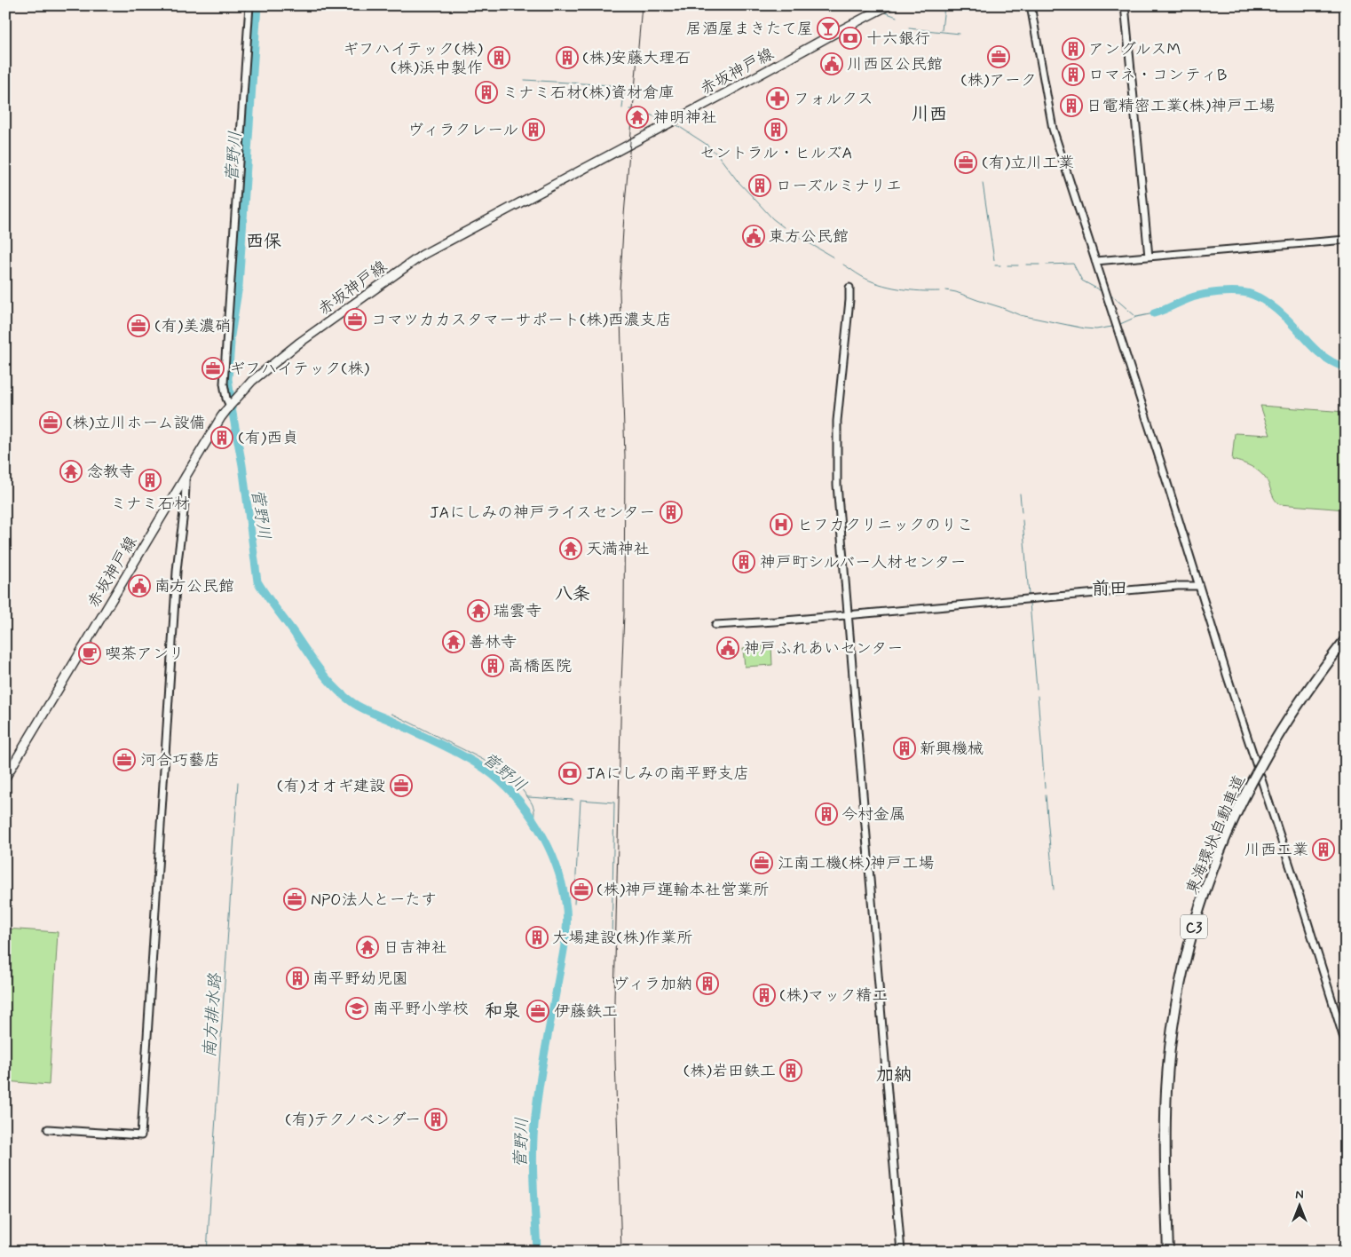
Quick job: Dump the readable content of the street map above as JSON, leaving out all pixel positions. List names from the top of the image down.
{
  "streets": {
    "highway": ["東海環状自動車道", "C3"],
    "main road": ["赤坂神戸線"]
  },
  "districts": [
    "川西",
    "西保",
    "前田",
    "八条",
    "和泉",
    "加納"
  ],
  "water": ["菅野川", "南方排水路"],
  "places": {
    "bar": ["居酒屋まきたて屋"],
    "bank": ["十六銀行", "JAにしみの南平野支店"],
    "building": [
      "アングルスM",
      "ギフハイテック(株) (株)浜中製作",
      "(株)安藤大理石",
      "ロマネ・コンティB",
      "ミナミ石材(株)資材倉庫",
      "日電精密工業(株)神戸工場",
      "ヴィラクレール",
      "セントラル・ヒルズA",
      "ローズルミナリエ",
      "(有)西貞",
      "ミナミ石材",
      "JAにしみの神戸ライスセンター",
      "神戸町シルバー人材センター",
      "高橋医院",
      "新興機械",
      "今村金属",
      "川西工業",
      "大場建設(株)作業所",
      "南平野幼児園",
      "ヴィラ加納",
      "(株)マック精工",
      "(株)岩田鉄工",
      "(有)テクノベンダー"
    ],
    "office": [
      "(株)アーク",
      "(有)立川工業",
      "コマツカカスタマーサポート(株)西濃支店",
      "(有)美濃硝",
      "ギフハイテック(株)",
      "(株)立川ホーム設備",
      "河合巧藝店",
      "(有)オオギ建設",
      "江南工機(株)神戸工場",
      "(株)神戸運輸本社営業所",
      "NPO法人とーたす",
      "伊藤鉄工"
    ],
    "public building": [
      "川西区公民館",
      "東方公民館",
      "南方公民館",
      "神戸ふれあいセンター"
    ],
    "pharmacy": ["フォルクス"],
    "temple": [
      "神明神社",
      "念教寺",
      "天満神社",
      "瑞雲寺",
      "善林寺",
      "日吉神社"
    ],
    "hospital": ["ヒフカクリニックのりこ"],
    "cafe": ["喫茶アンリ"],
    "school or university": ["南平野小学校"]
  },
  "north": "top"
}
